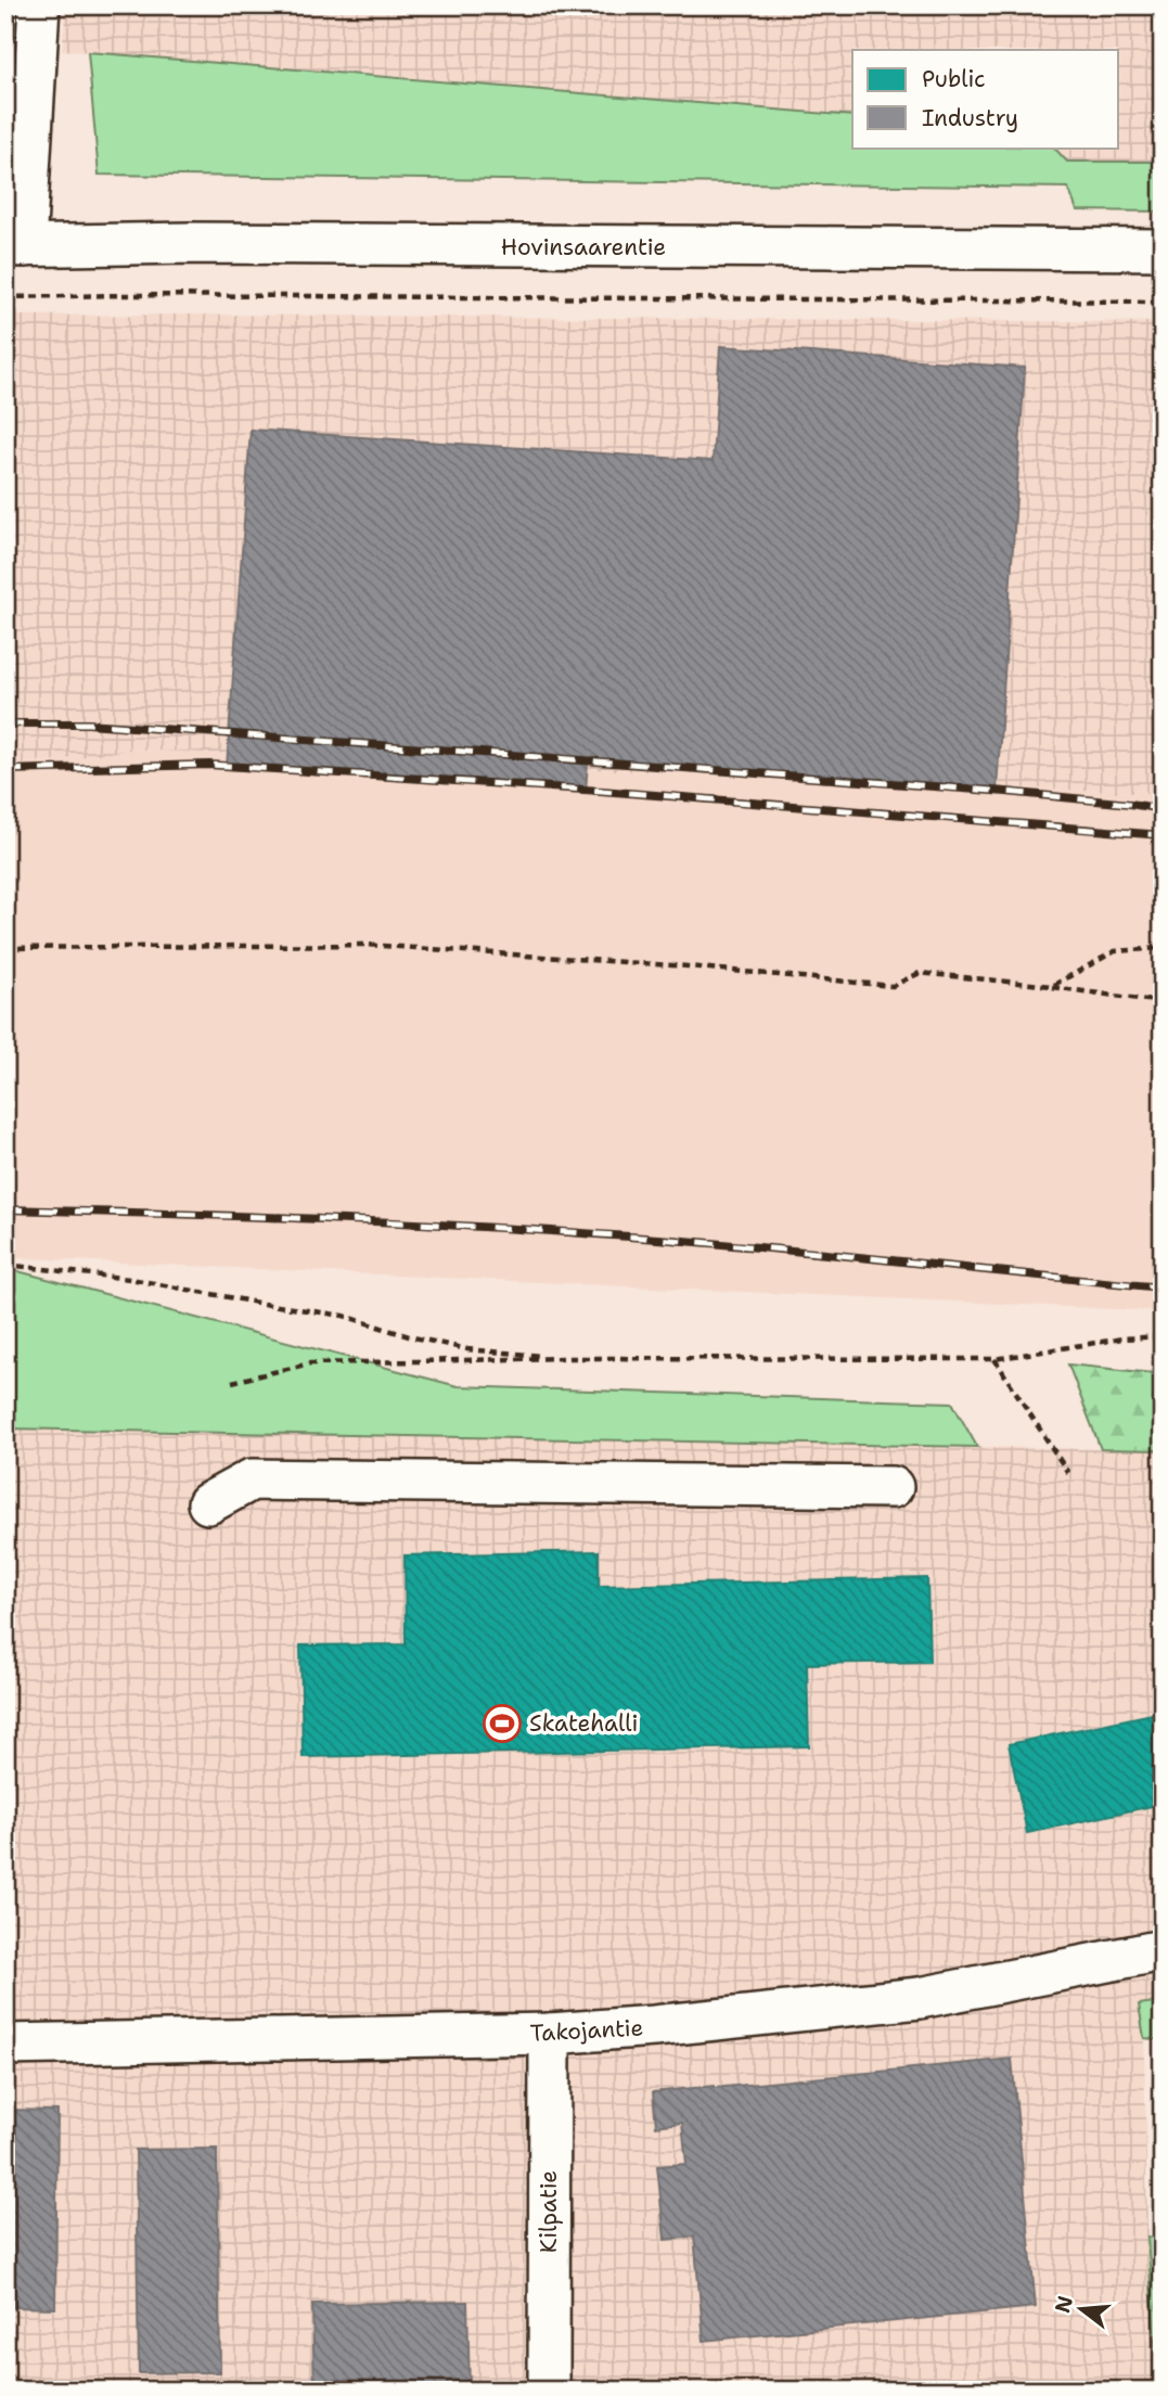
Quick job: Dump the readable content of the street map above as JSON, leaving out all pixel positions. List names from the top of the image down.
{
  "streets": {
    "street": ["Hovinsaarentie", "Takojantie", "Kilpatie"]
  },
  "crossings": [
    ["Takojantie", "Kilpatie"]
  ],
  "places": {
    "sports": ["Skatehalli"]
  },
  "legend": ["Public", "Industry"],
  "north": "left"
}
